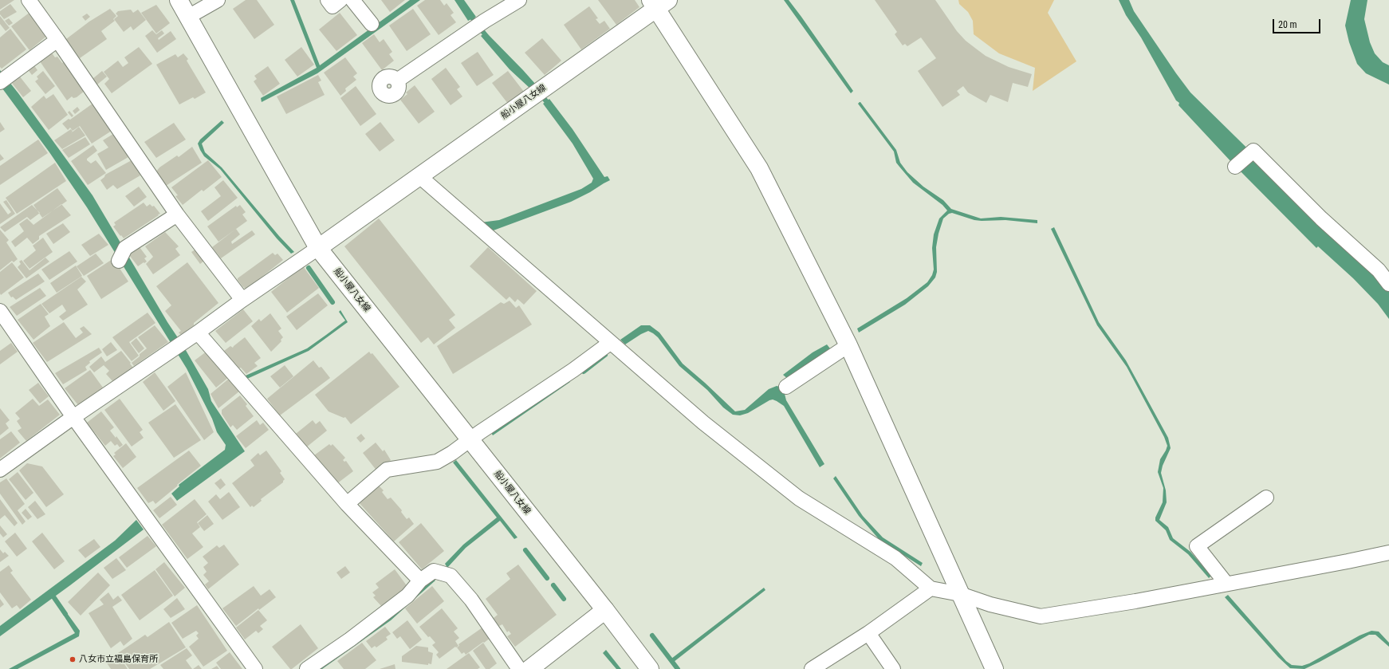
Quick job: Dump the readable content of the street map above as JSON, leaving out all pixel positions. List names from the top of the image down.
{
  "streets": {
    "street": ["船小屋八女線"]
  },
  "places": ["八女市立福島保育所"],
  "scale_bar": "20 m"
}
